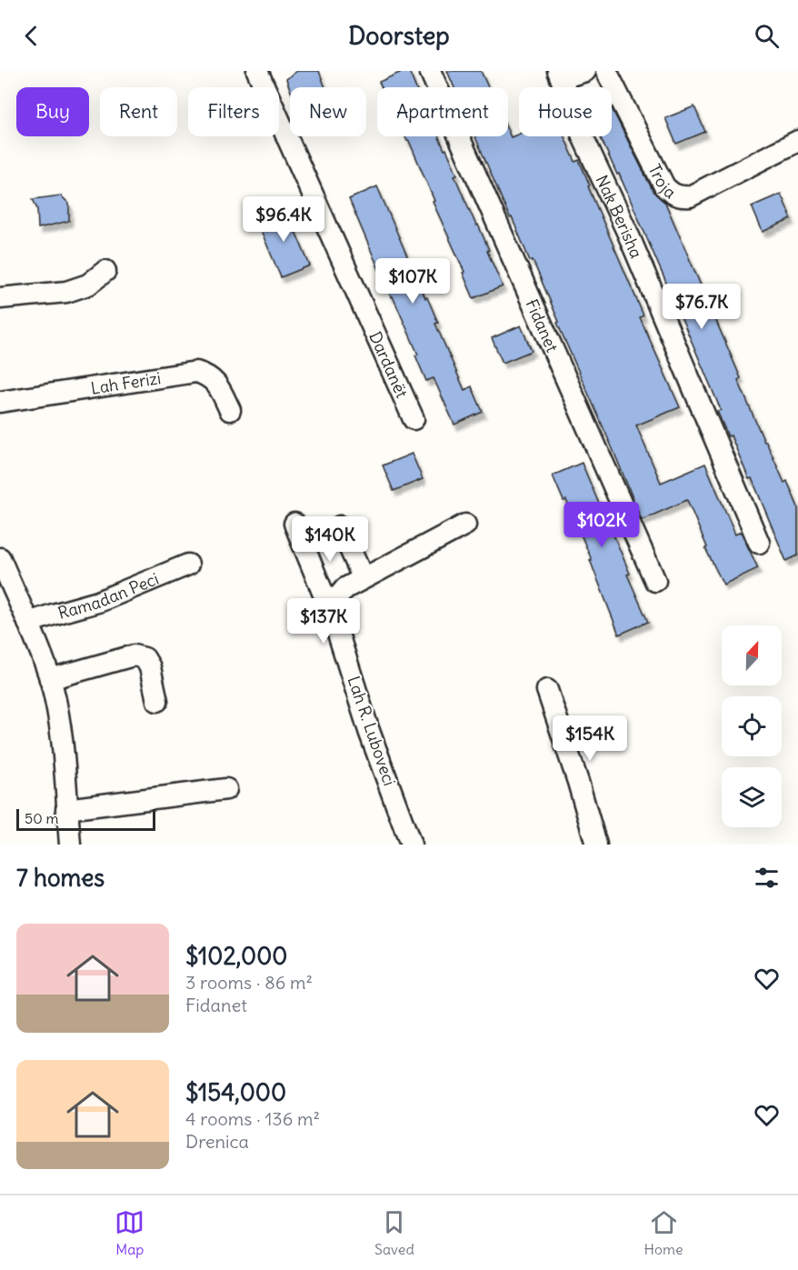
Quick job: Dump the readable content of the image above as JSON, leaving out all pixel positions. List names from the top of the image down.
{
  "streets": {
    "street": [
      "Troja",
      "Nak Berisha",
      "Fidanet",
      "Dardanët",
      "Lah Ferizi",
      "Ramadan Peci",
      "Lah R. Luboveci"
    ]
  },
  "scale_bar": "50 m",
  "north": "top",
  "page": {
    "header": "Doorstep",
    "chip": [
      "Buy",
      "Rent",
      "Filters",
      "New",
      "Apartment",
      "House"
    ],
    "price": [
      "$96.4K",
      "$107K",
      "$76.7K",
      "$102K",
      "$140K",
      "$137K",
      "$154K"
    ],
    "scale": "50 m",
    "heading": "7 homes",
    "list": [
      {
        "name": "$102,000",
        "note": "3 rooms · 86 m² · Fidanet"
      },
      {
        "name": "$154,000",
        "note": "4 rooms · 136 m² · Drenica"
      }
    ],
    "tabs": ["Map", "Saved", "Home"]
  }
}
